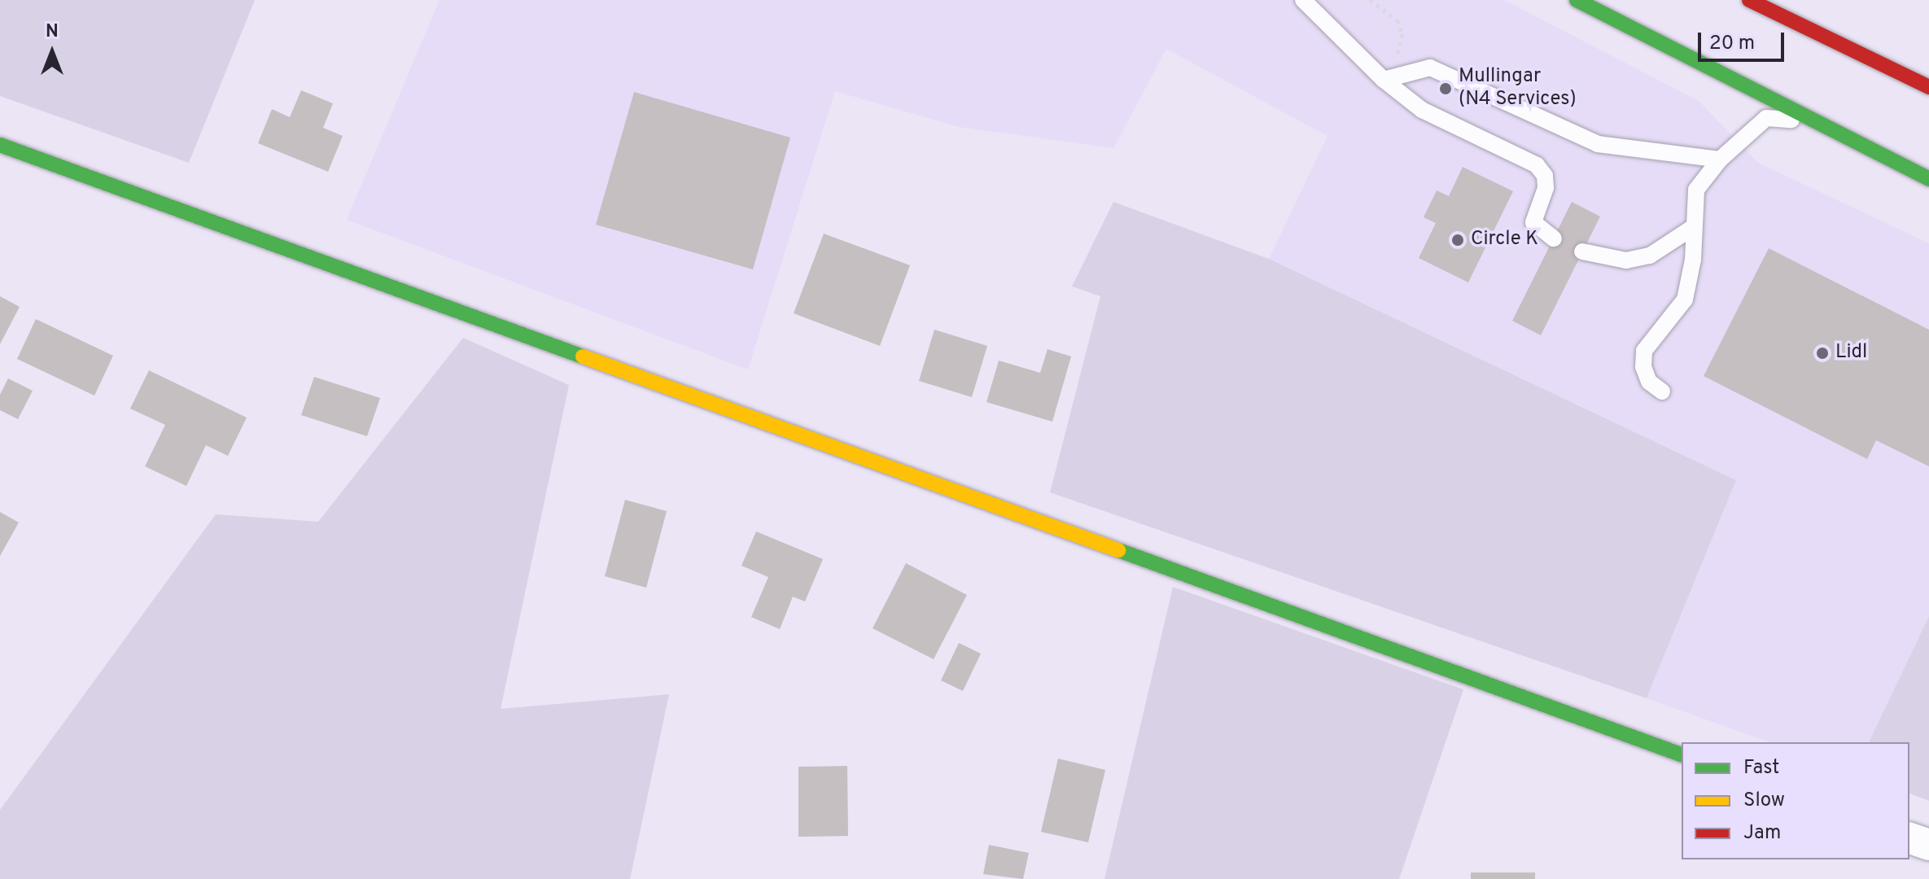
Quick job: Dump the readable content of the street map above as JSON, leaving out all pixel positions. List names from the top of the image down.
{
  "places": ["Mullingar (N4 Services)", "Circle K", "Lidl"],
  "legend": ["Fast", "Slow", "Jam"],
  "scale_bar": "20 m",
  "north": "top"
}
